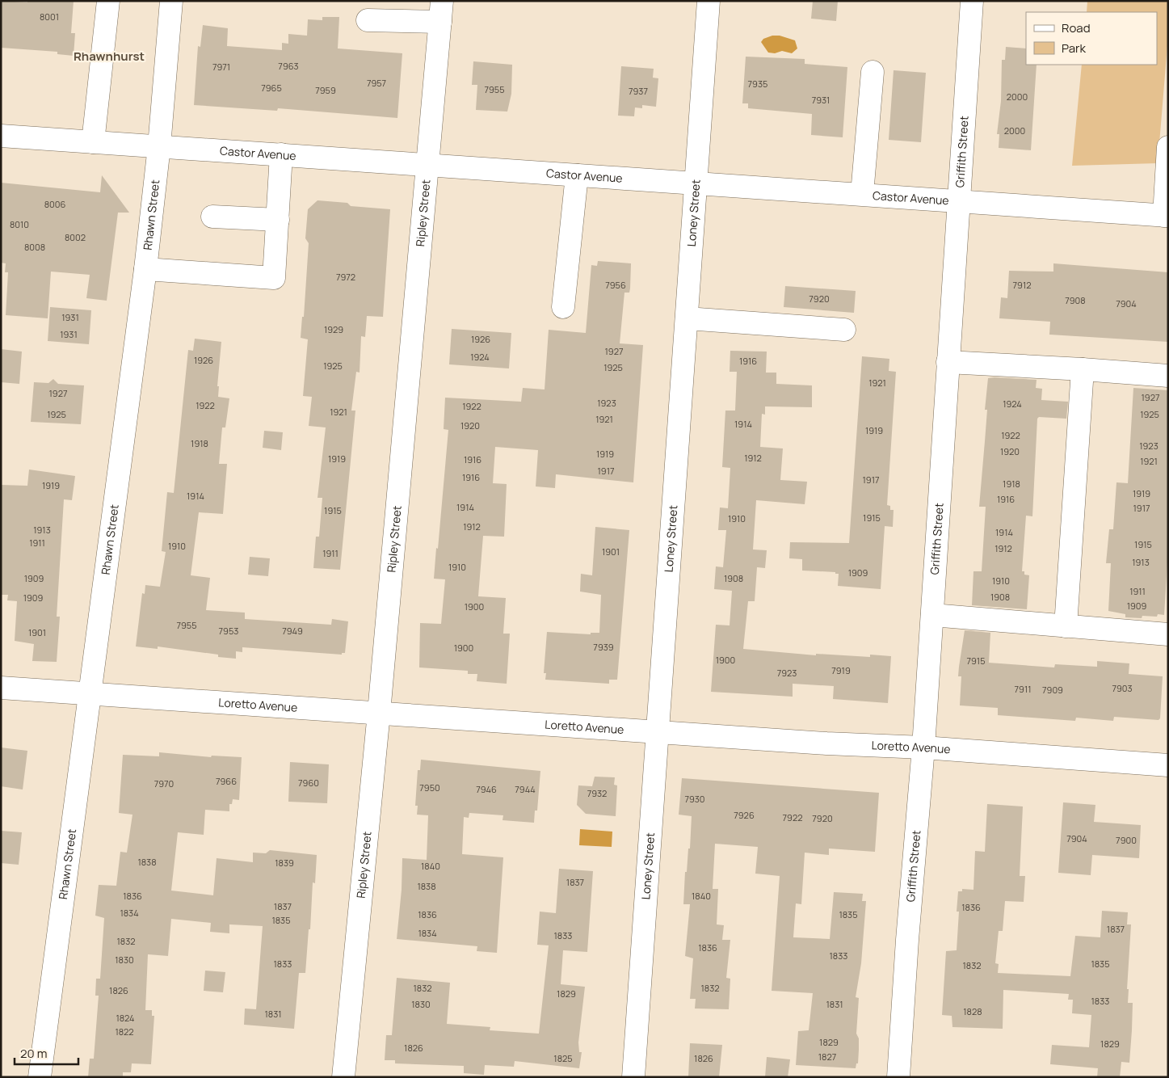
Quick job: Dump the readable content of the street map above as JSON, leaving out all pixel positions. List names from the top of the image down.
{
  "streets": {
    "street": [
      "Griffith Street",
      "Castor Avenue",
      "Loney Street",
      "Ripley Street",
      "Rhawn Street",
      "Loretto Avenue"
    ]
  },
  "crossings": [
    ["Griffith Street", "Castor Avenue"],
    ["Griffith Street", "Loretto Avenue"],
    ["Castor Avenue", "Loney Street"],
    ["Castor Avenue", "Ripley Street"],
    ["Castor Avenue", "Rhawn Street"],
    ["Loney Street", "Loretto Avenue"],
    ["Ripley Street", "Loretto Avenue"],
    ["Rhawn Street", "Loretto Avenue"]
  ],
  "districts": ["Rhawnhurst"],
  "house_numbers": [
    "8001",
    "7963",
    "7971",
    "7957",
    "7935",
    "7965",
    "7955",
    "7959",
    "7937",
    "2000",
    "7931",
    "2000",
    "8006",
    "8010",
    "8002",
    "8008",
    "7972",
    "7956",
    "7912",
    "7920",
    "7908",
    "7904",
    "1931",
    "1929",
    "1931",
    "1926",
    "1927",
    "1924",
    "1926",
    "1916",
    "1925",
    "1925",
    "1921",
    "1927",
    "1927",
    "1923",
    "1924",
    "1922",
    "1922",
    "1921",
    "1925",
    "1925",
    "1921",
    "1914",
    "1920",
    "1919",
    "1922",
    "1918",
    "1923",
    "1920",
    "1919",
    "1912",
    "1919",
    "1916",
    "1921",
    "1917",
    "1916",
    "1917",
    "1918",
    "1919",
    "1919",
    "1914",
    "1916",
    "1914",
    "1917",
    "1915",
    "1915",
    "1910",
    "1912",
    "1913",
    "1914",
    "1911",
    "1915",
    "1910",
    "1912",
    "1901",
    "1911",
    "1913",
    "1910",
    "1909",
    "1909",
    "1908",
    "1910",
    "1911",
    "1908",
    "1909",
    "1909",
    "1900",
    "7955",
    "7953",
    "7949",
    "1901",
    "7939",
    "1900",
    "1900",
    "7915",
    "7919",
    "7923",
    "7903",
    "7911",
    "7909",
    "7966",
    "7960",
    "7970",
    "7950",
    "7946",
    "7944",
    "7932",
    "7930",
    "7926",
    "7922",
    "7920",
    "7904",
    "7900",
    "1838",
    "1839",
    "1840",
    "1837",
    "1838",
    "1836",
    "1840",
    "1837",
    "1836",
    "1834",
    "1836",
    "1835",
    "1835",
    "1837",
    "1834",
    "1833",
    "1832",
    "1836",
    "1833",
    "1830",
    "1833",
    "1835",
    "1832",
    "1832",
    "1832",
    "1826",
    "1829",
    "1833",
    "1830",
    "1831",
    "1828",
    "1831",
    "1824",
    "1822",
    "1829",
    "1829",
    "1826",
    "1827",
    "1825",
    "1826"
  ],
  "legend": ["Road", "Park"],
  "scale_bar": "20 m"
}
